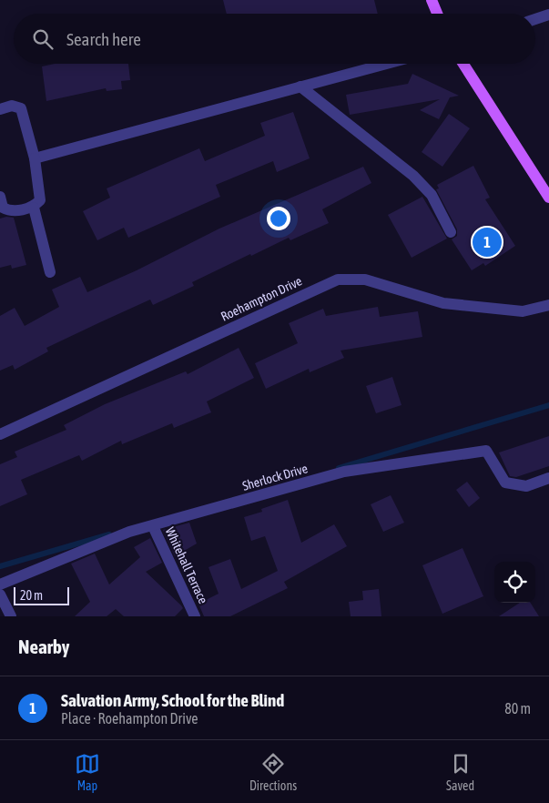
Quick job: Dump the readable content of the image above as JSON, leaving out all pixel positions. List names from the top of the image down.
{
  "streets": {
    "street": ["Roehampton Drive", "Sherlock Drive", "Whitehall Terrace"]
  },
  "crossings": [
    ["Sherlock Drive", "Whitehall Terrace"]
  ],
  "scale_bar": "20 m",
  "page": {
    "search": "Search here",
    "pins": "1",
    "scale": "20 m",
    "heading": "Nearby",
    "list": [
      {
        "mark": "1",
        "name": "Salvation Army, School for the Blind",
        "note": "Place · Roehampton Drive",
        "value": "80 m"
      }
    ],
    "nav": ["Map", "Directions", "Saved"]
  }
}
